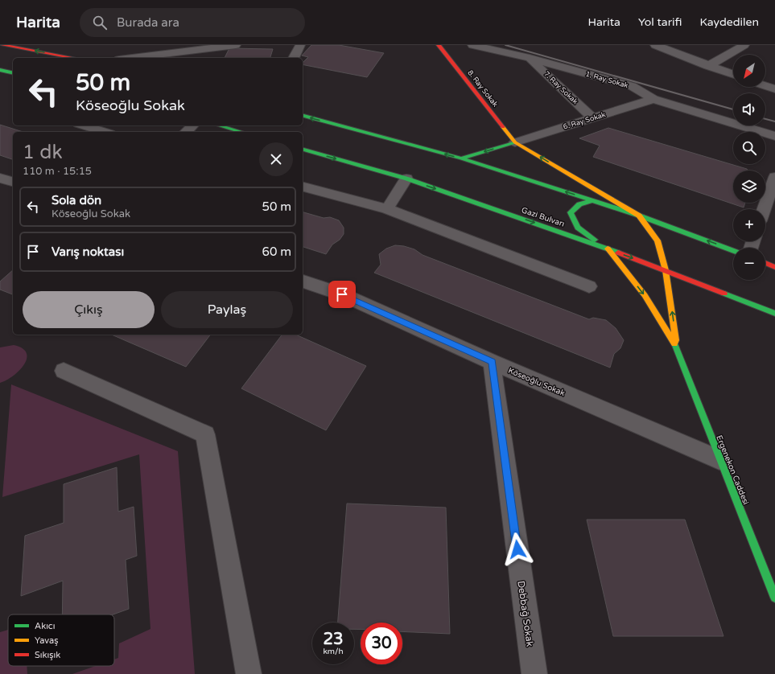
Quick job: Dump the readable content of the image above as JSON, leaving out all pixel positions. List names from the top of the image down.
{
  "streets": {
    "main road": ["8. Ray Sokak", "Gazi Bulvarı", "Ergenekon Caddesi"],
    "street": [
      "1. Ray Sokak",
      "7. Ray Sokak",
      "6. Ray Sokak",
      "Köseoğlu Sokak",
      "Debbağ Sokak"
    ]
  },
  "crossings": [
    ["1. Ray Sokak", "7. Ray Sokak"],
    ["1. Ray Sokak", "6. Ray Sokak"],
    ["7. Ray Sokak", "6. Ray Sokak"],
    ["8. Ray Sokak", "6. Ray Sokak"],
    ["Köseoğlu Sokak", "Ergenekon Caddesi"],
    ["Köseoğlu Sokak", "Debbağ Sokak"]
  ],
  "legend": ["Akıcı", "Yavaş", "Sıkışık"],
  "north": "bottom left",
  "page": {
    "header": "Harita",
    "search": "Burada ara",
    "nav": ["Harita", "Yol tarifi", "Kaydedilen"],
    "map_buttons": ["+", "−"],
    "turn": ["50 m", "Köseoğlu Sokak"],
    "heading": ["1 dk", "110 m · 15:15"],
    "list": [
      {
        "name": "Sola dön",
        "note": "Köseoğlu Sokak",
        "value": "50 m"
      },
      {
        "name": "Varış noktası",
        "value": "60 m"
      }
    ],
    "buttons": ["Çıkış", "Paylaş"],
    "speed": "23 km/h",
    "limit": "30"
  }
}
